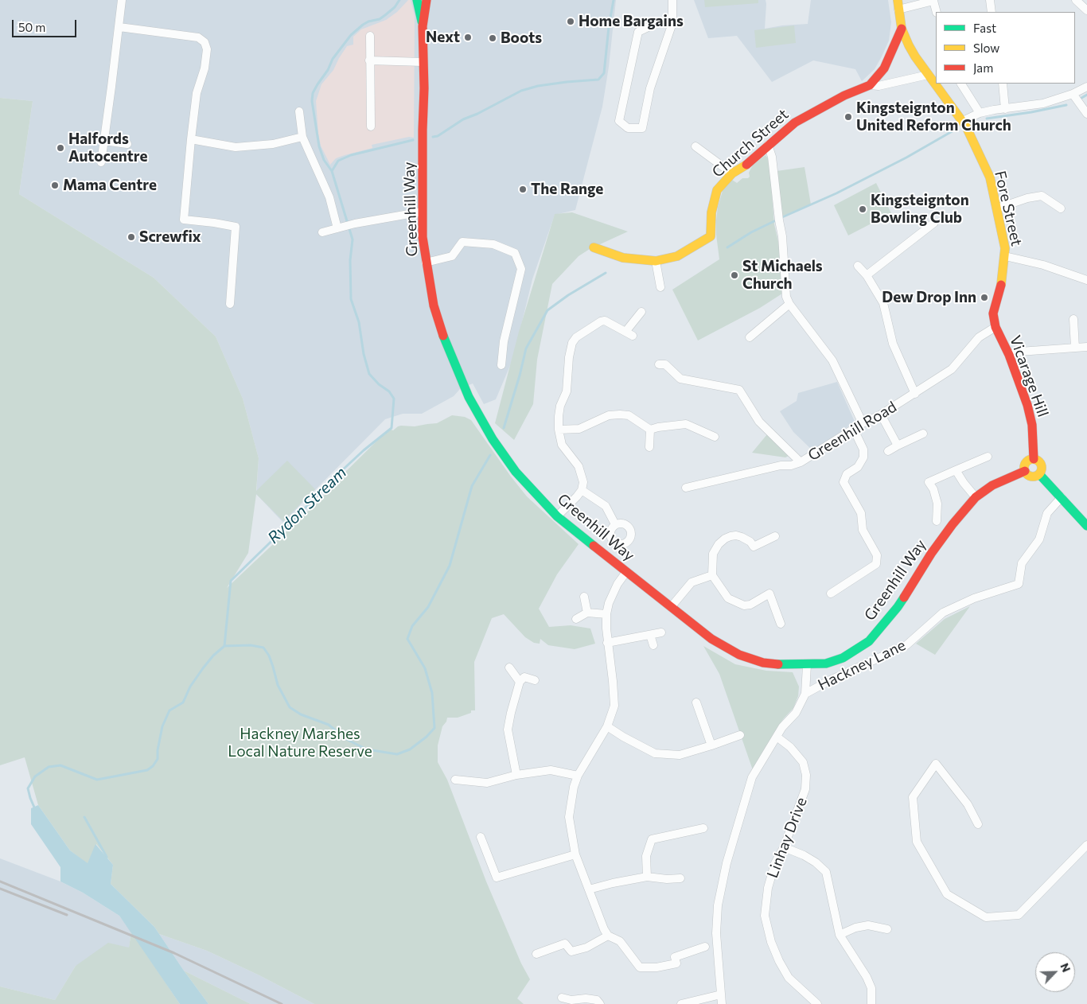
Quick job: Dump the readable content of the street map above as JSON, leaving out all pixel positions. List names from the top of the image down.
{
  "streets": {
    "main road": [
      "Church Street",
      "Fore Street",
      "Greenhill Way",
      "Vicarage Hill"
    ],
    "street": ["Greenhill Road", "Hackney Lane", "Linhay Drive"]
  },
  "crossings": [
    ["Church Street", "Fore Street"],
    ["Fore Street", "Vicarage Hill"],
    ["Fore Street", "Greenhill Road"],
    ["Greenhill Way", "Vicarage Hill"],
    ["Greenhill Way", "Hackney Lane"],
    ["Vicarage Hill", "Greenhill Road"],
    ["Vicarage Hill", "Hackney Lane"],
    ["Hackney Lane", "Linhay Drive"]
  ],
  "water": ["Rydon Stream"],
  "parks": ["Hackney Marshes Local Nature Reserve"],
  "places": [
    "Home Bargains",
    "Next",
    "Boots",
    "Kingsteignton United Reform Church",
    "Halfords Autocentre",
    "Mama Centre",
    "The Range",
    "Kingsteignton Bowling Club",
    "Screwfix",
    "St Michaels Church",
    "Dew Drop Inn"
  ],
  "legend": ["Fast", "Slow", "Jam"],
  "scale_bar": "50 m",
  "north": "top right"
}
